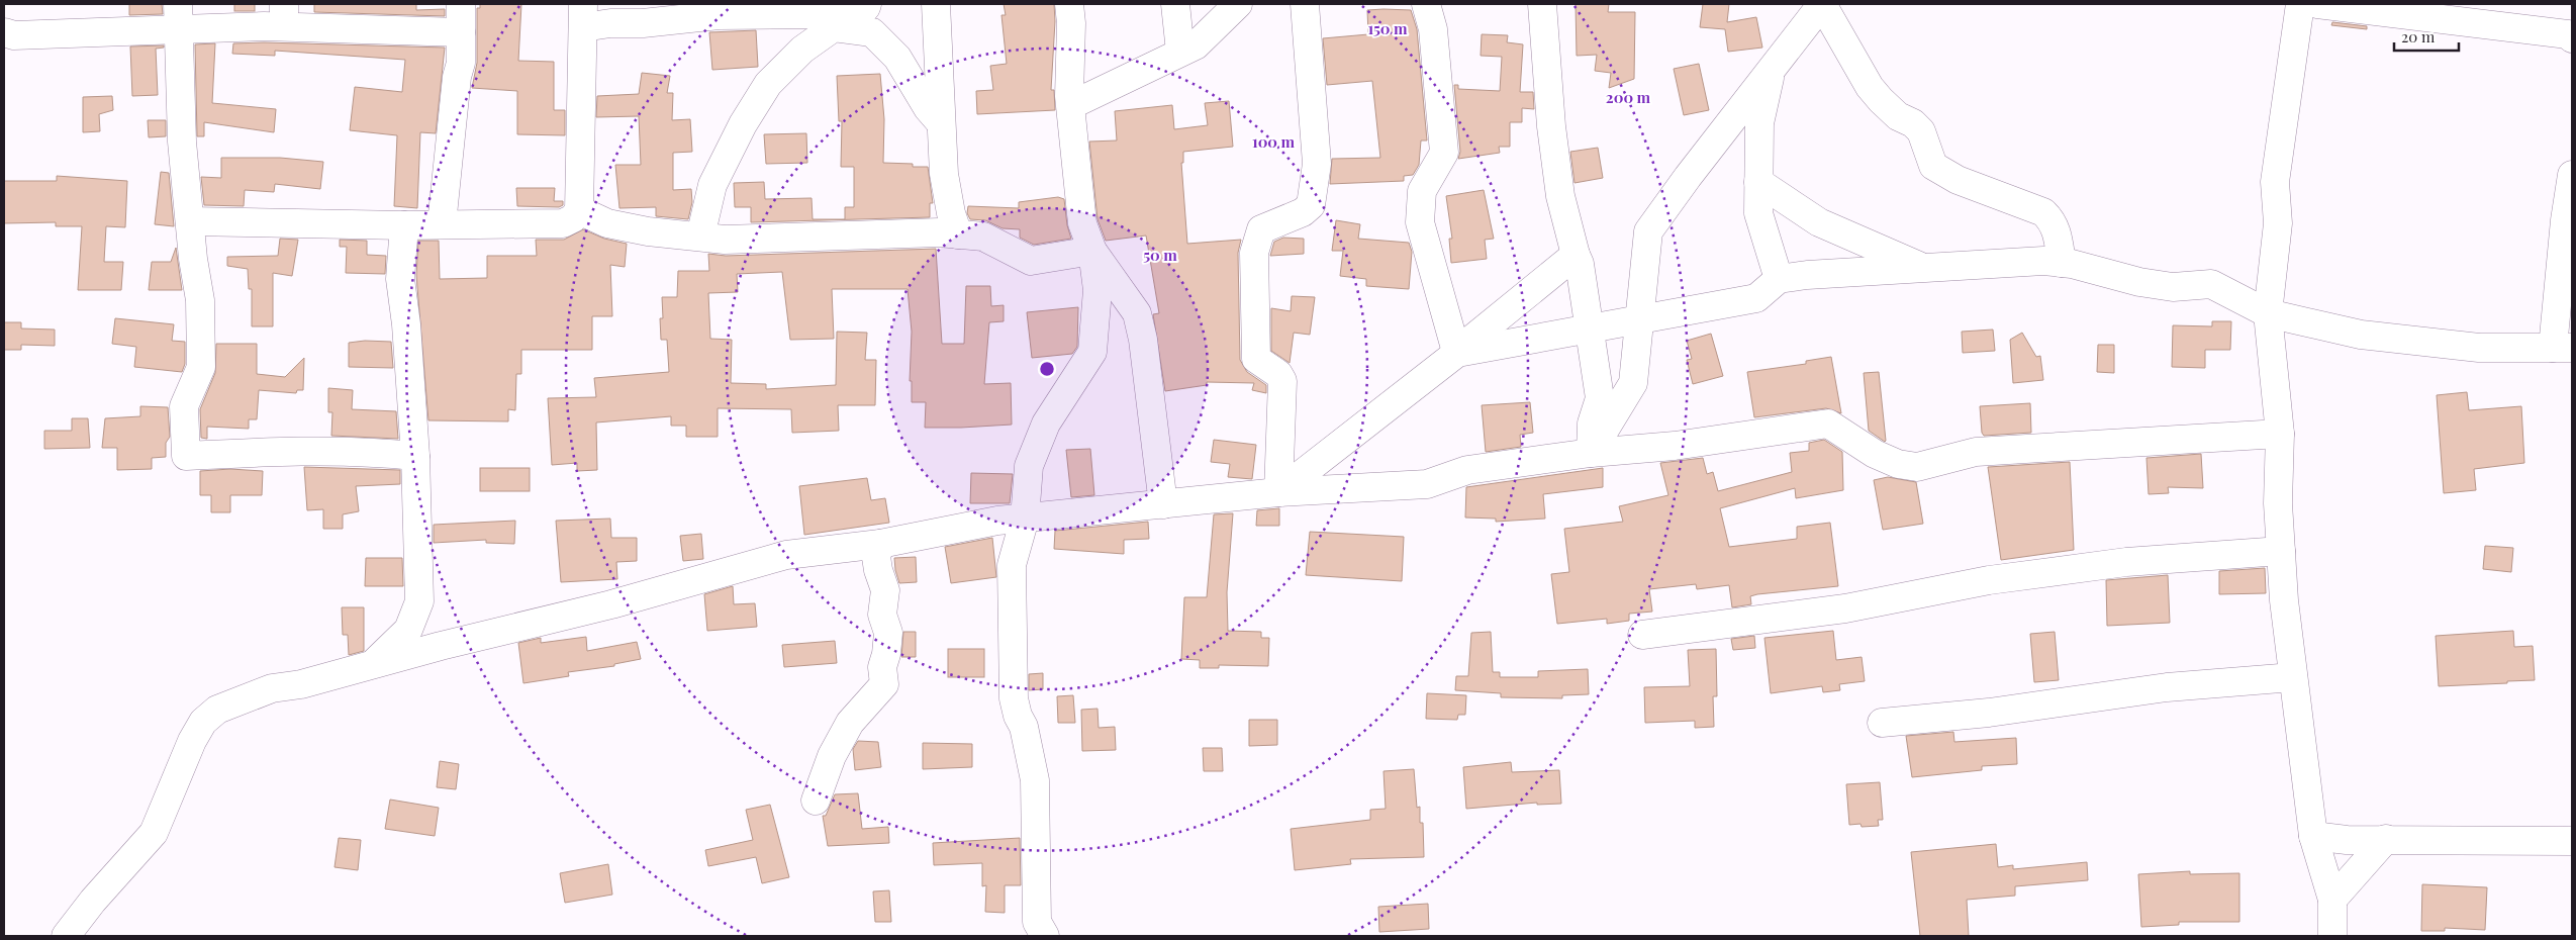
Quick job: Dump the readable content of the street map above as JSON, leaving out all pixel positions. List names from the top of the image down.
{
  "scale_bar": "20 m",
  "rings": [
    "150 m",
    "200 m",
    "100 m",
    "50 m"
  ]
}
